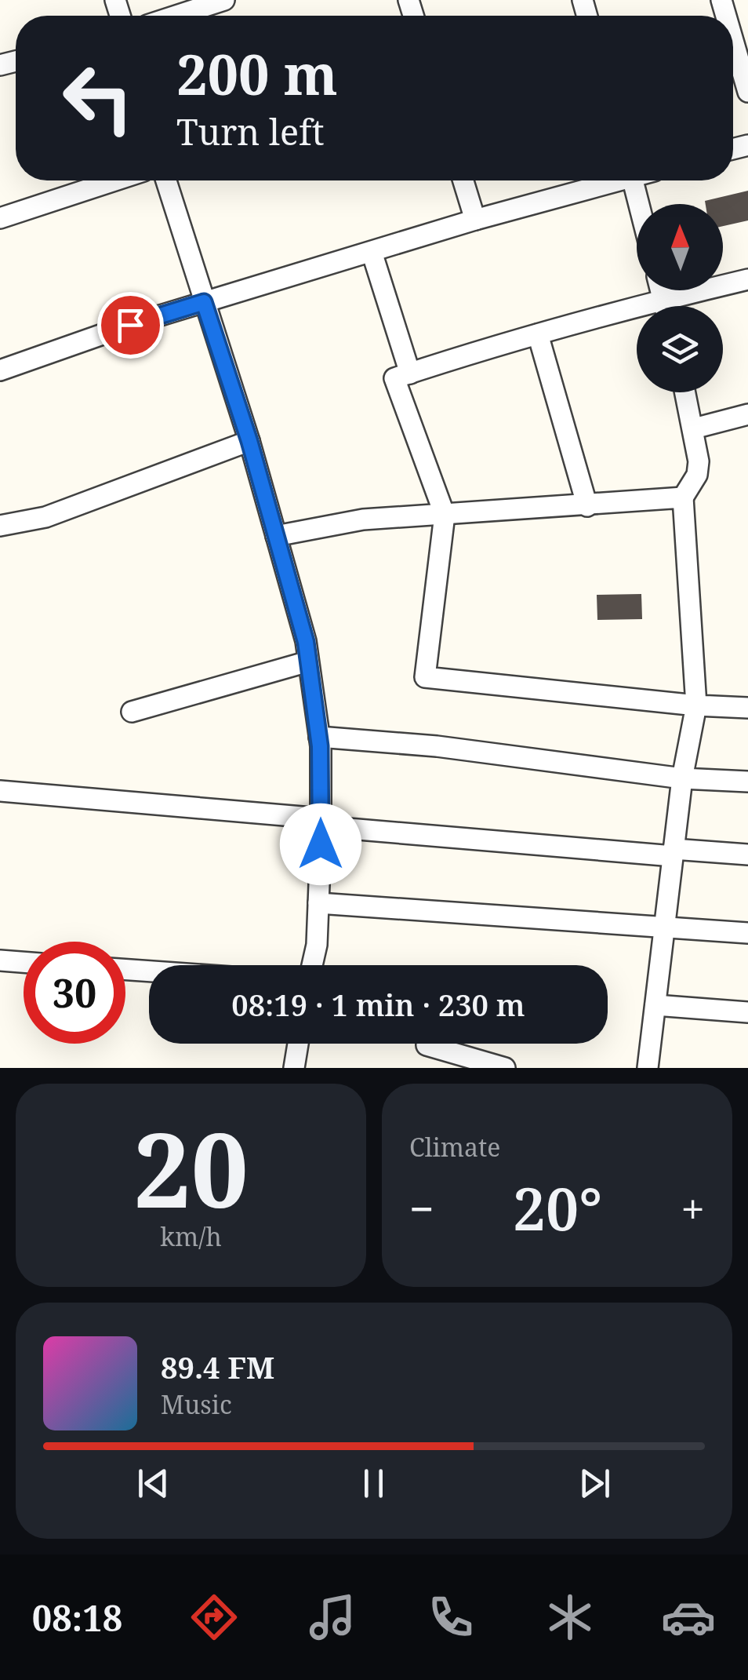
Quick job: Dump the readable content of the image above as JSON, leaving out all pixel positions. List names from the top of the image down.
{
  "north": "top",
  "page": {
    "turn": ["200 m", "Turn left"],
    "limit": "30",
    "trip": "08:19 · 1 min · 230 m",
    "tile": [
      ["20", "km/h"],
      "Climate"
    ],
    "heat": ["−", "20°", "+"],
    "song": ["89.4 FM", "Music"],
    "tabs": "08:18"
  }
}
